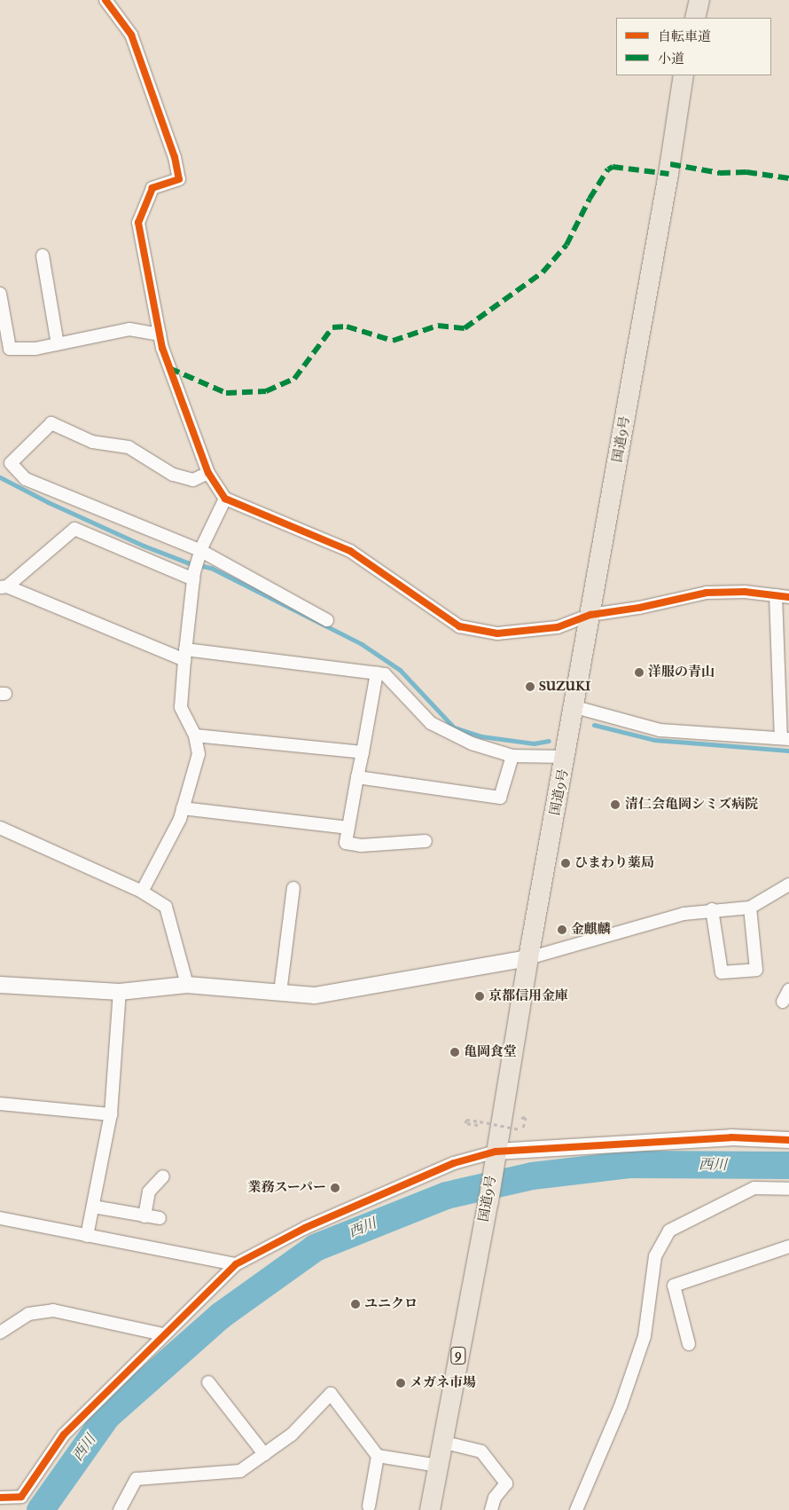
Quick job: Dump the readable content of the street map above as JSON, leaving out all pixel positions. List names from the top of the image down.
{
  "streets": {
    "highway": ["国道9号", "9"]
  },
  "water": ["西川"],
  "places": [
    "洋服の青山",
    "SUZUKI",
    "清仁会亀岡シミズ病院",
    "ひまわり薬局",
    "金麒麟",
    "京都信用金庫",
    "亀岡食堂",
    "業務スーパー",
    "ユニクロ",
    "メガネ市場"
  ],
  "legend": ["自転車道", "小道"]
}
